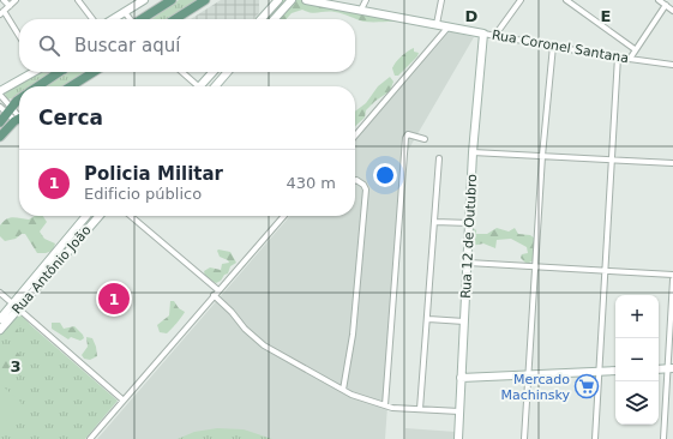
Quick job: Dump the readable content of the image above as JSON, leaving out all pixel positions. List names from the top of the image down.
{
  "streets": {
    "main road": ["Rua Coronel Santana", "Rua 12 de Outubro", "Rua Antônio João"]
  },
  "crossings": [
    ["Rua Coronel Santana", "Rua 12 de Outubro"]
  ],
  "places": {
    "supermarket": ["Mercado Machinsky"]
  },
  "page": {
    "search": "Buscar aquí",
    "heading": "Cerca",
    "list": [
      {
        "mark": "1",
        "name": "Policia Militar",
        "note": "Edificio público",
        "value": "430 m"
      }
    ],
    "pins": "1",
    "map_buttons": ["+", "−"]
  },
  "grid": {
    "columns": ["D", "E"],
    "rows": ["3"]
  }
}
